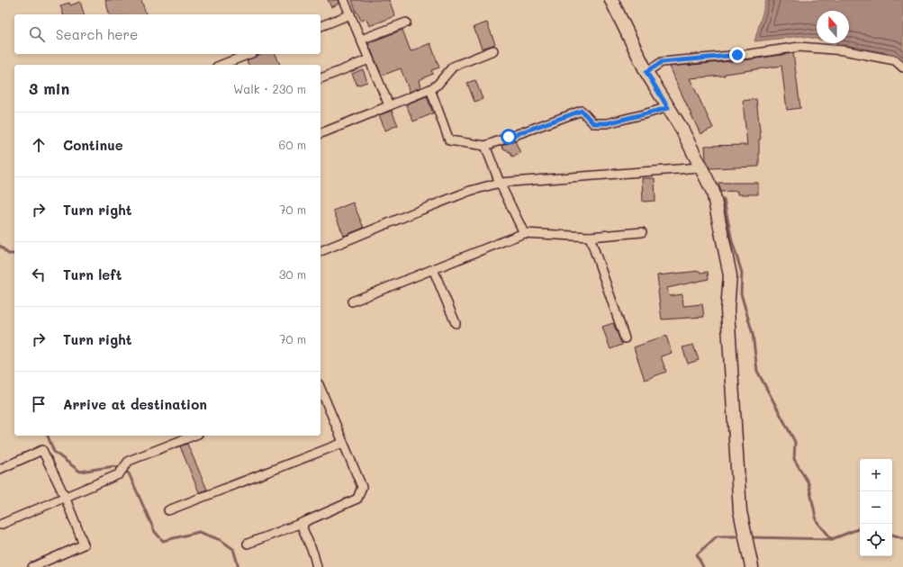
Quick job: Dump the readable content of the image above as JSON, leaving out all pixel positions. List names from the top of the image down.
{
  "north": "top",
  "page": {
    "search": "Search here",
    "heading": ["3 min", "Walk · 230 m"],
    "list": [
      ["Continue", "60 m"],
      ["Turn right", "70 m"],
      ["Turn left", "30 m"],
      ["Turn right", "70 m"],
      "Arrive at destination"
    ],
    "map_buttons": ["+", "−"]
  }
}
